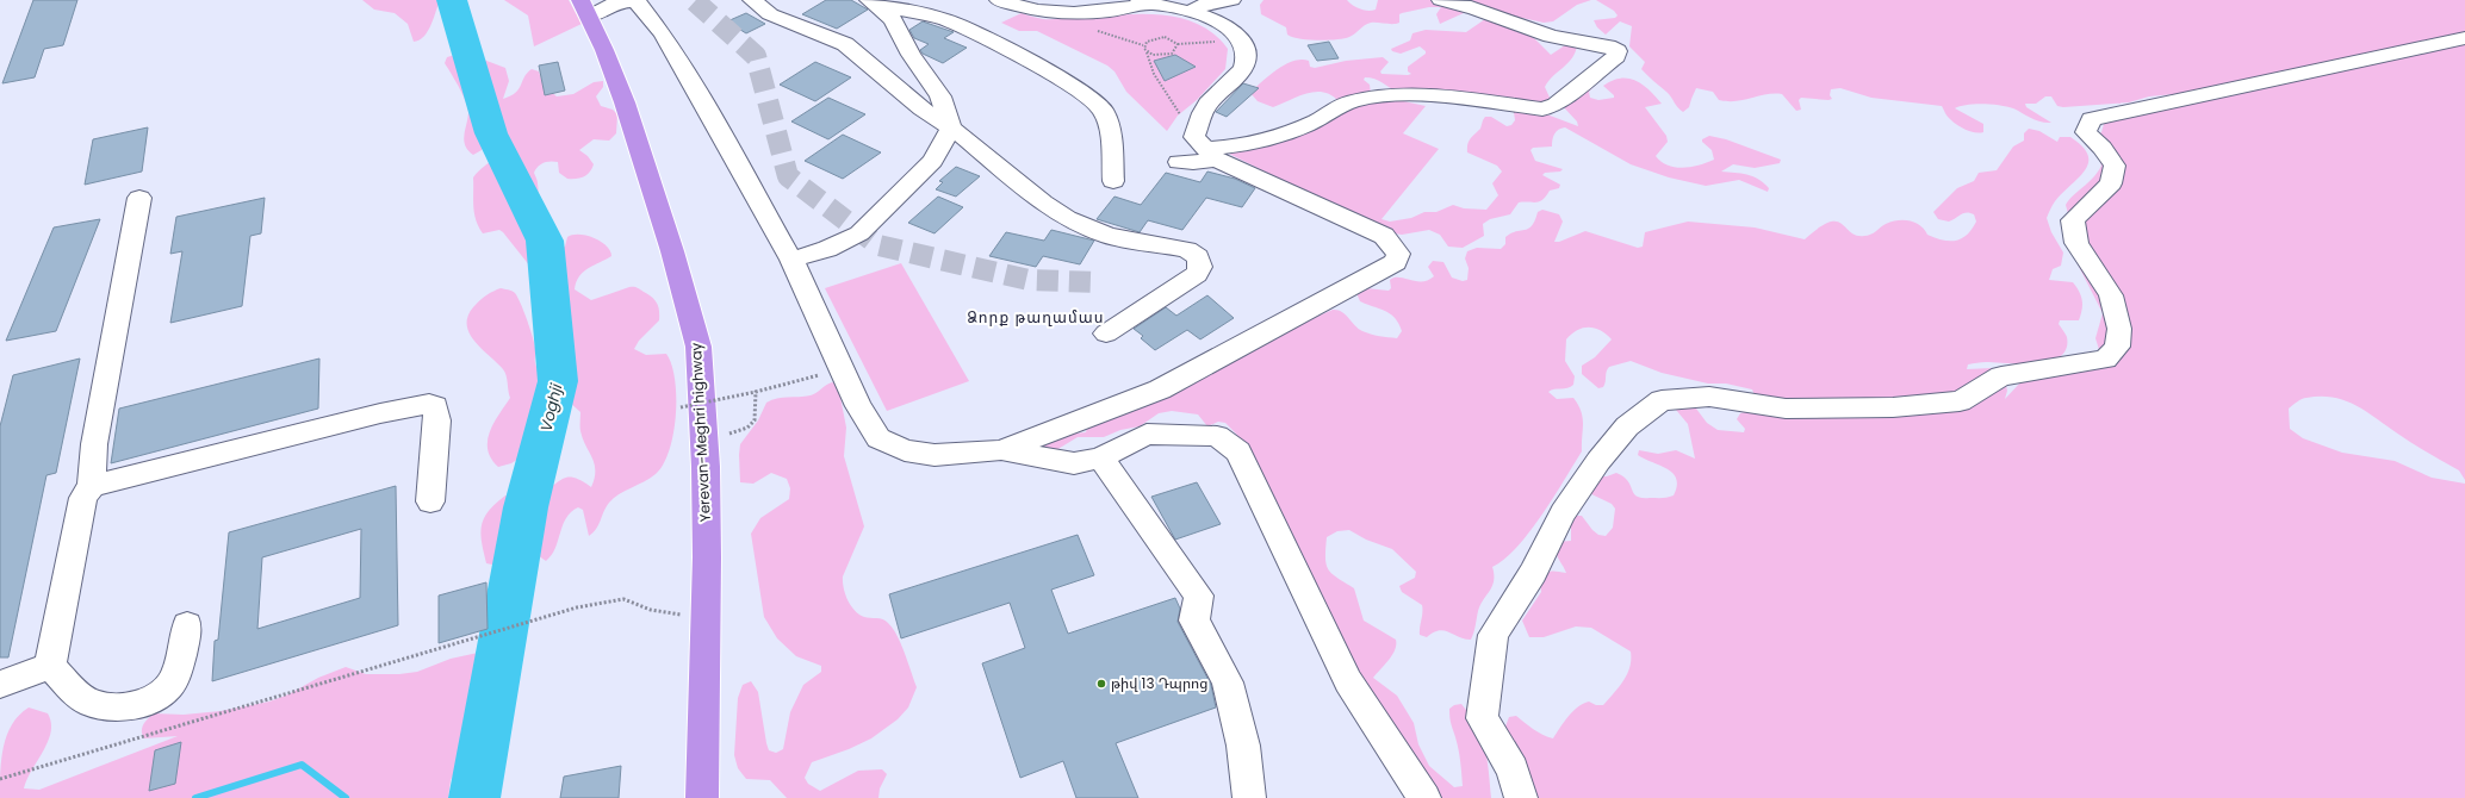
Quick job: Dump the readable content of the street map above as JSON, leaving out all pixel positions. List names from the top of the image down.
{
  "streets": {
    "highway": ["Yerevan-Meghri highway"]
  },
  "districts": ["Ձորք թաղամաս"],
  "water": ["Voghji"],
  "places": ["թիվ 13 Դպրոց"]
}
